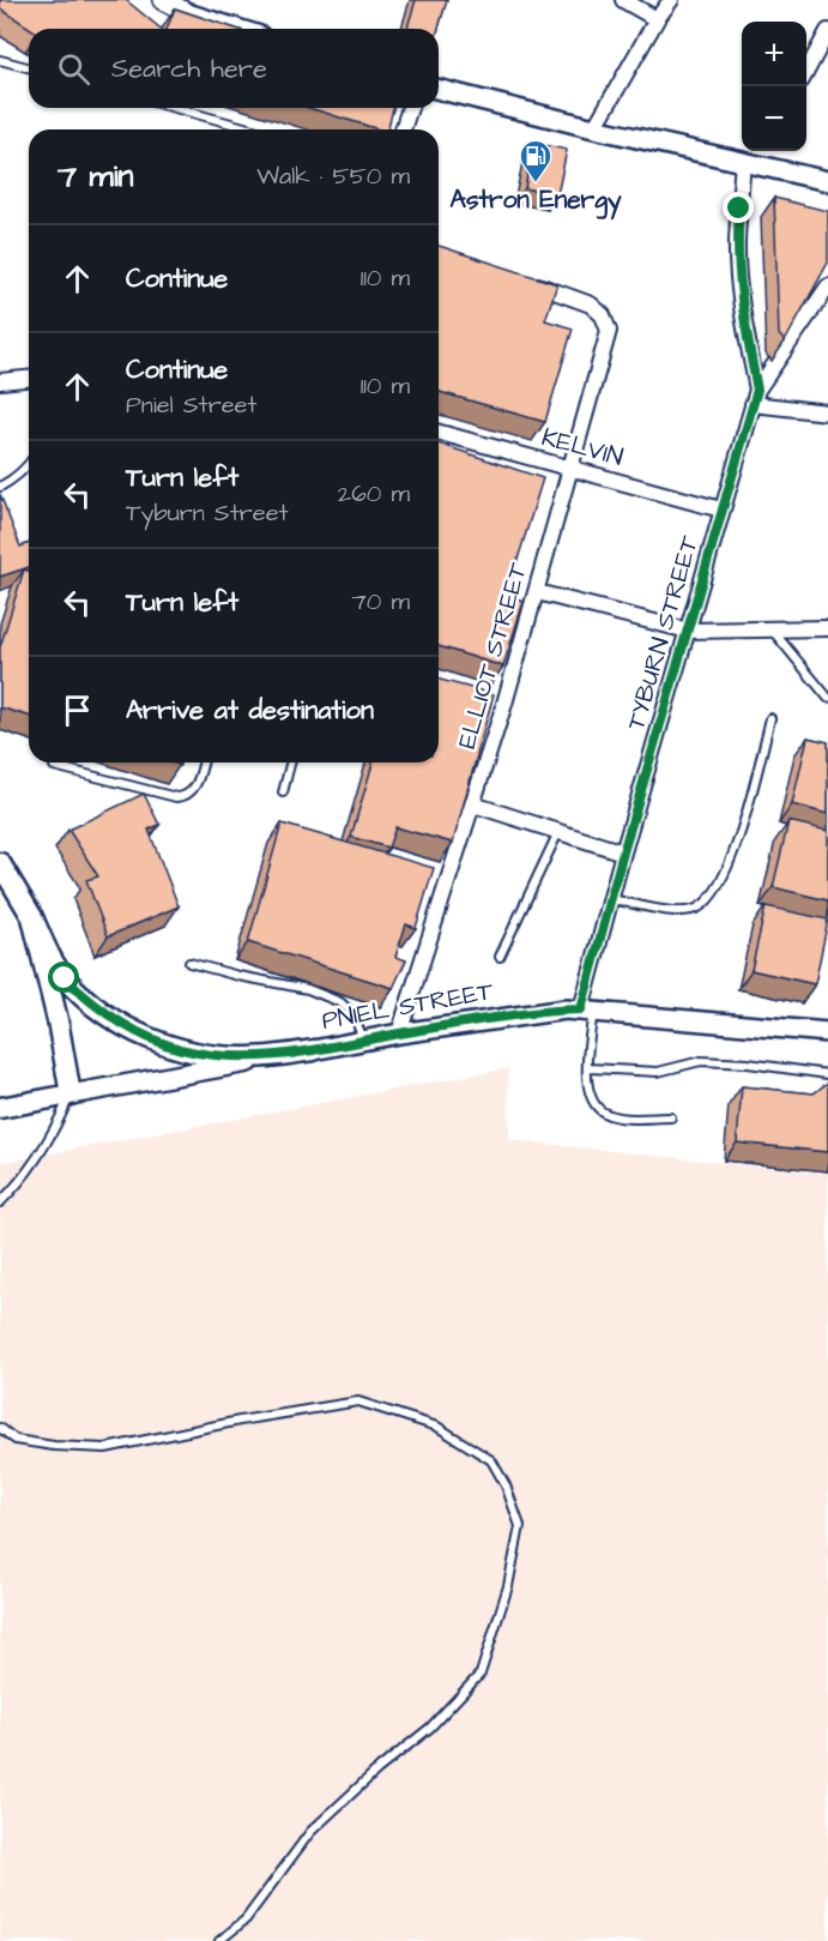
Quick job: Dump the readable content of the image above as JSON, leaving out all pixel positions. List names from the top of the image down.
{
  "streets": {
    "main road": ["PNIEL STREET"],
    "street": ["KELVIN", "TYBURN STREET", "ELLIOT STREET"]
  },
  "crossings": [
    ["KELVIN", "TYBURN STREET"],
    ["KELVIN", "ELLIOT STREET"],
    ["TYBURN STREET", "PNIEL STREET"],
    ["ELLIOT STREET", "PNIEL STREET"]
  ],
  "places": {
    "fuel station": ["Astron Energy"]
  },
  "page": {
    "map_buttons": ["+", "−"],
    "search": "Search here",
    "heading": ["7 min", "Walk · 550 m"],
    "list": [
      ["Continue", "110 m"],
      ["Continue", "Pniel Street", "110 m"],
      ["Turn left", "Tyburn Street", "260 m"],
      ["Turn left", "70 m"],
      "Arrive at destination"
    ]
  }
}
